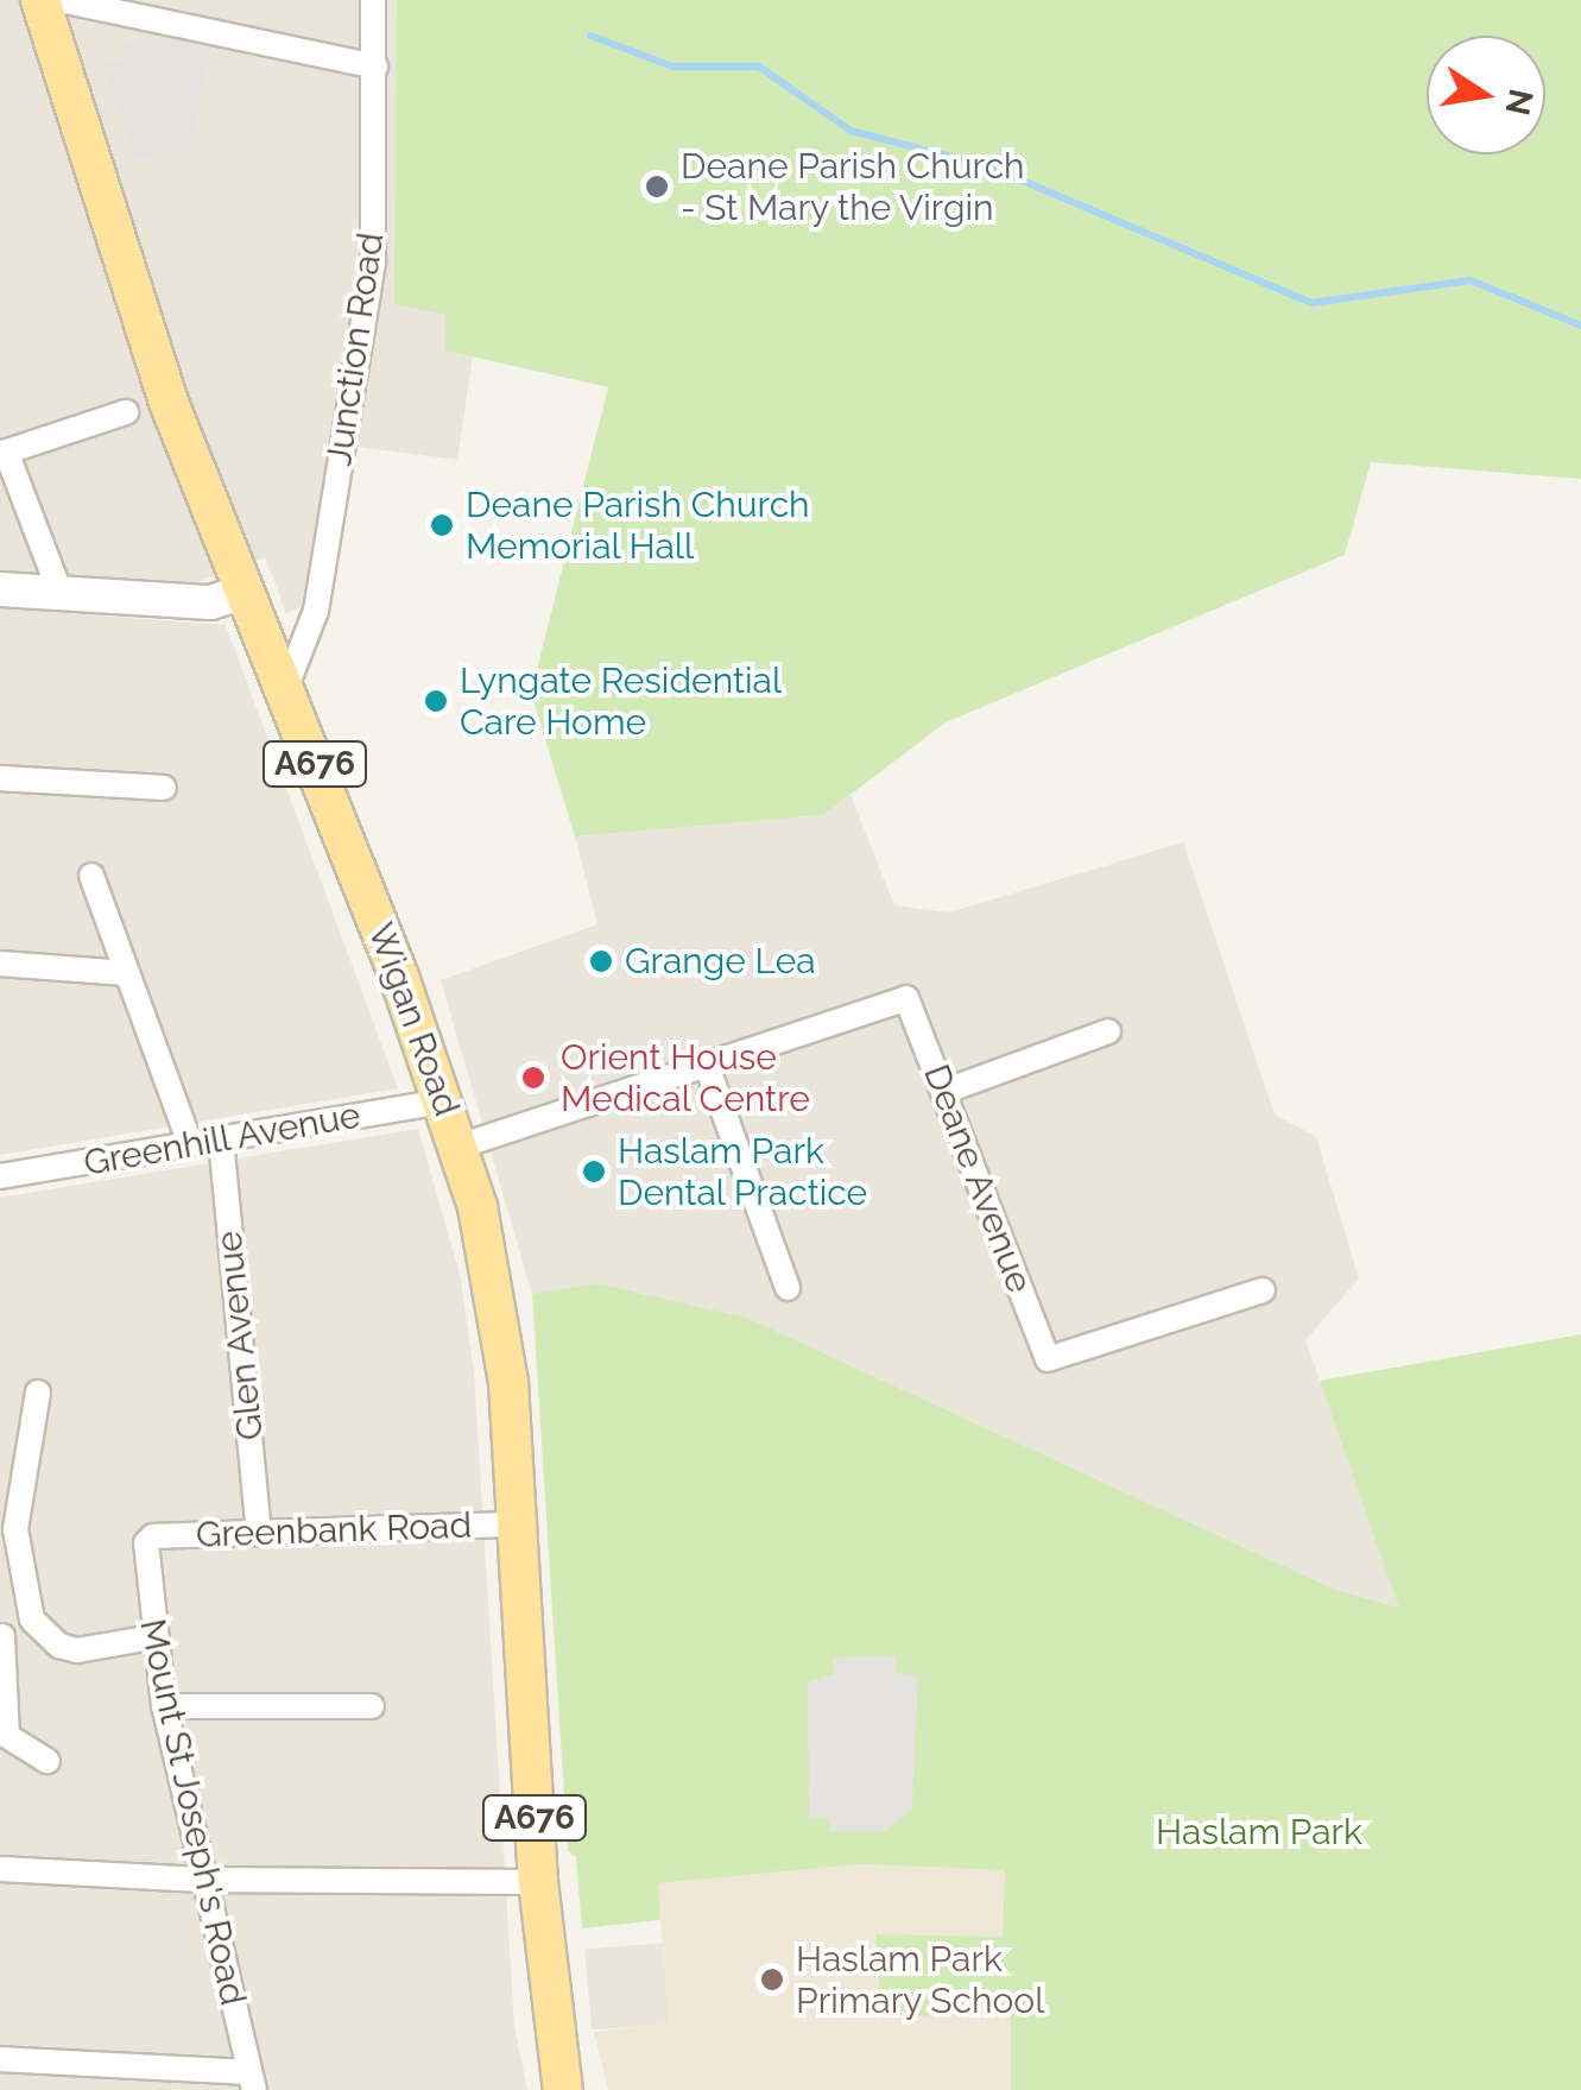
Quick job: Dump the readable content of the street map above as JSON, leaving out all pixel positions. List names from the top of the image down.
{
  "streets": {
    "main road": ["A676", "Wigan Road"],
    "street": [
      "Junction Road",
      "Greenhill Avenue",
      "Deane Avenue",
      "Glen Avenue",
      "Greenbank Road",
      "Mount St Joseph's Road"
    ]
  },
  "crossings": [
    ["Junction Road", "Wigan Road"],
    ["Wigan Road", "Greenhill Avenue"],
    ["Wigan Road", "Greenbank Road"],
    ["Greenhill Avenue", "Glen Avenue"],
    ["Glen Avenue", "Greenbank Road"],
    ["Greenbank Road", "Mount St Joseph's Road"]
  ],
  "parks": ["Haslam Park"],
  "places": [
    "Deane Parish Church - St Mary the Virgin",
    "Deane Parish Church Memorial Hall",
    "Lyngate Residential Care Home",
    "Grange Lea",
    "Orient House Medical Centre",
    "Haslam Park Dental Practice",
    "Haslam Park Primary School"
  ],
  "north": "right"
}
